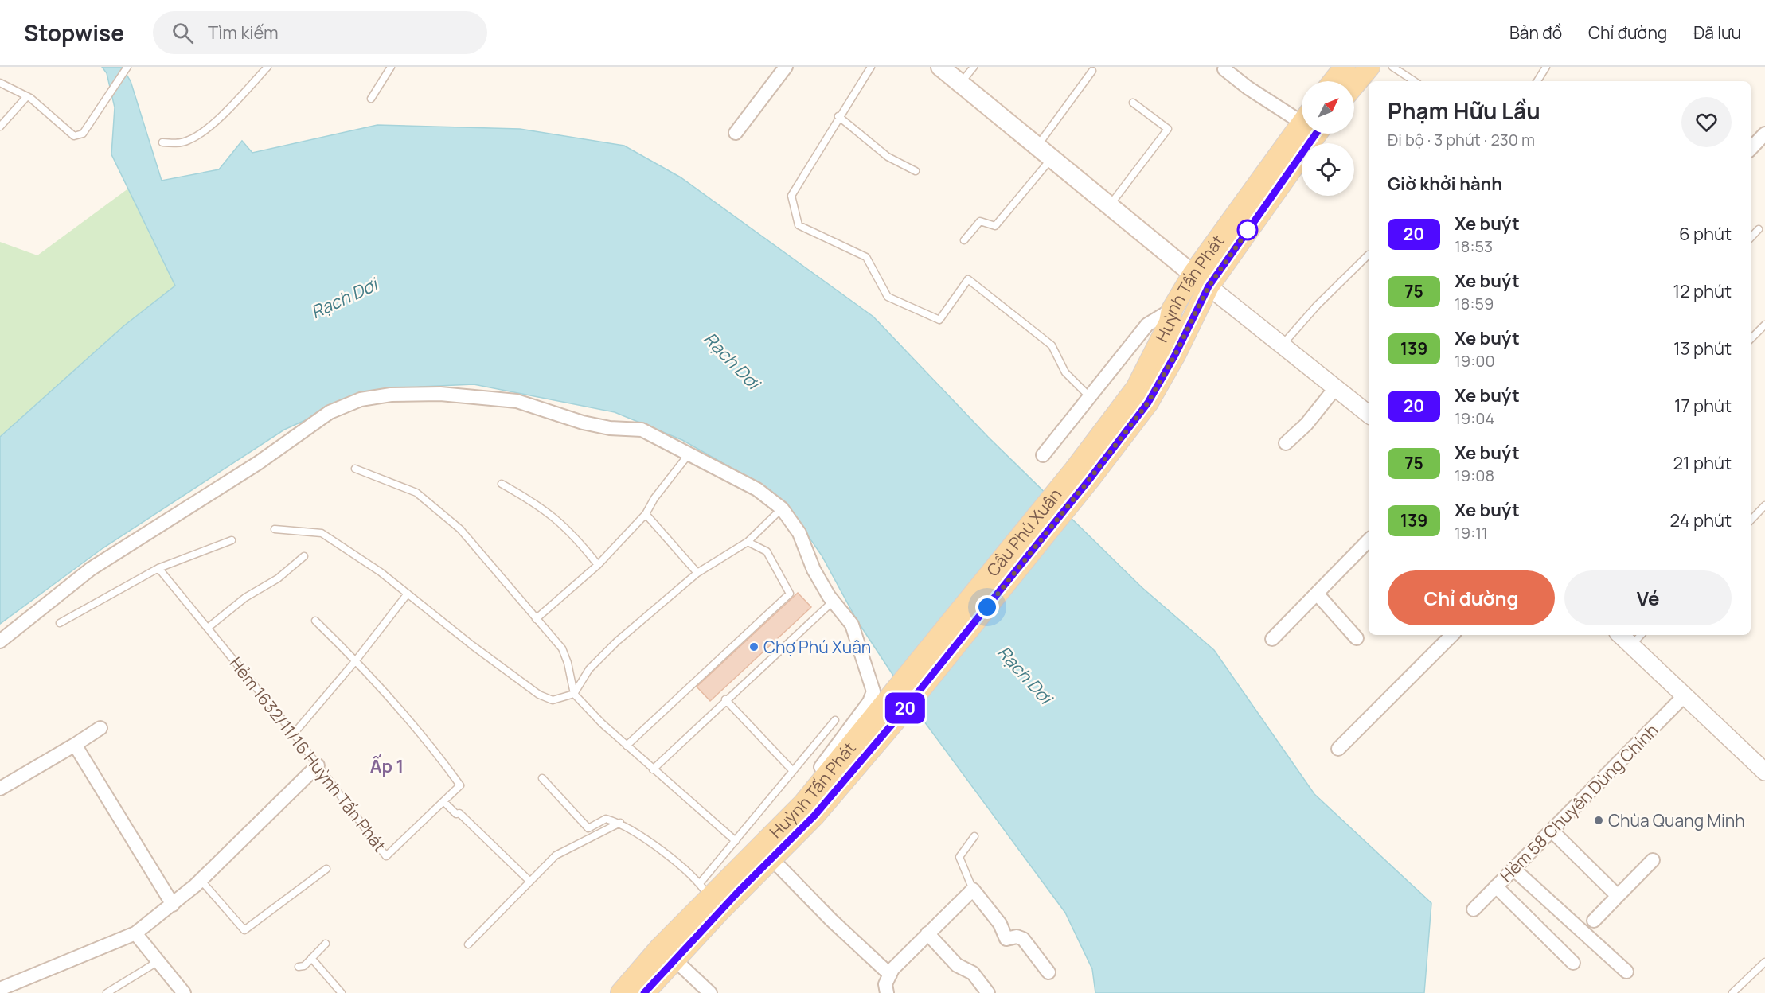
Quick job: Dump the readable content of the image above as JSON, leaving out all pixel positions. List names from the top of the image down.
{
  "streets": {
    "main road": ["Huỳnh Tấn Phát", "Cầu Phú Xuân"],
    "street": ["Hẻm 58 Chuyên Dùng Chính"],
    "lane": ["Hẻm 1632/11/16 Huỳnh Tấn Phát"]
  },
  "crossings": [
    ["Huỳnh Tấn Phát", "Cầu Phú Xuân"]
  ],
  "districts": ["Ấp 1"],
  "water": ["Rạch Dơi"],
  "places": ["Chợ Phú Xuân", "Chùa Quang Minh"],
  "lines": ["bus line 20"],
  "north": "top right",
  "page": {
    "header": "Stopwise",
    "search": "Tìm kiếm",
    "nav": ["Bản đồ", "Chỉ đường", "Đã lưu"],
    "on_map": "20",
    "heading": [
      ["Phạm Hữu Lầu", "Đi bộ · 3 phút · 230 m"],
      "Giờ khởi hành"
    ],
    "list": [
      {
        "mark": "20",
        "name": "Xe buýt",
        "note": "18:53",
        "value": "6 phút"
      },
      {
        "mark": "75",
        "name": "Xe buýt",
        "note": "18:59",
        "value": "12 phút"
      },
      {
        "mark": "139",
        "name": "Xe buýt",
        "note": "19:00",
        "value": "13 phút"
      },
      {
        "mark": "20",
        "name": "Xe buýt",
        "note": "19:04",
        "value": "17 phút"
      },
      {
        "mark": "75",
        "name": "Xe buýt",
        "note": "19:08",
        "value": "21 phút"
      },
      {
        "mark": "139",
        "name": "Xe buýt",
        "note": "19:11",
        "value": "24 phút"
      }
    ],
    "buttons": ["Chỉ đường", "Vé"]
  }
}
